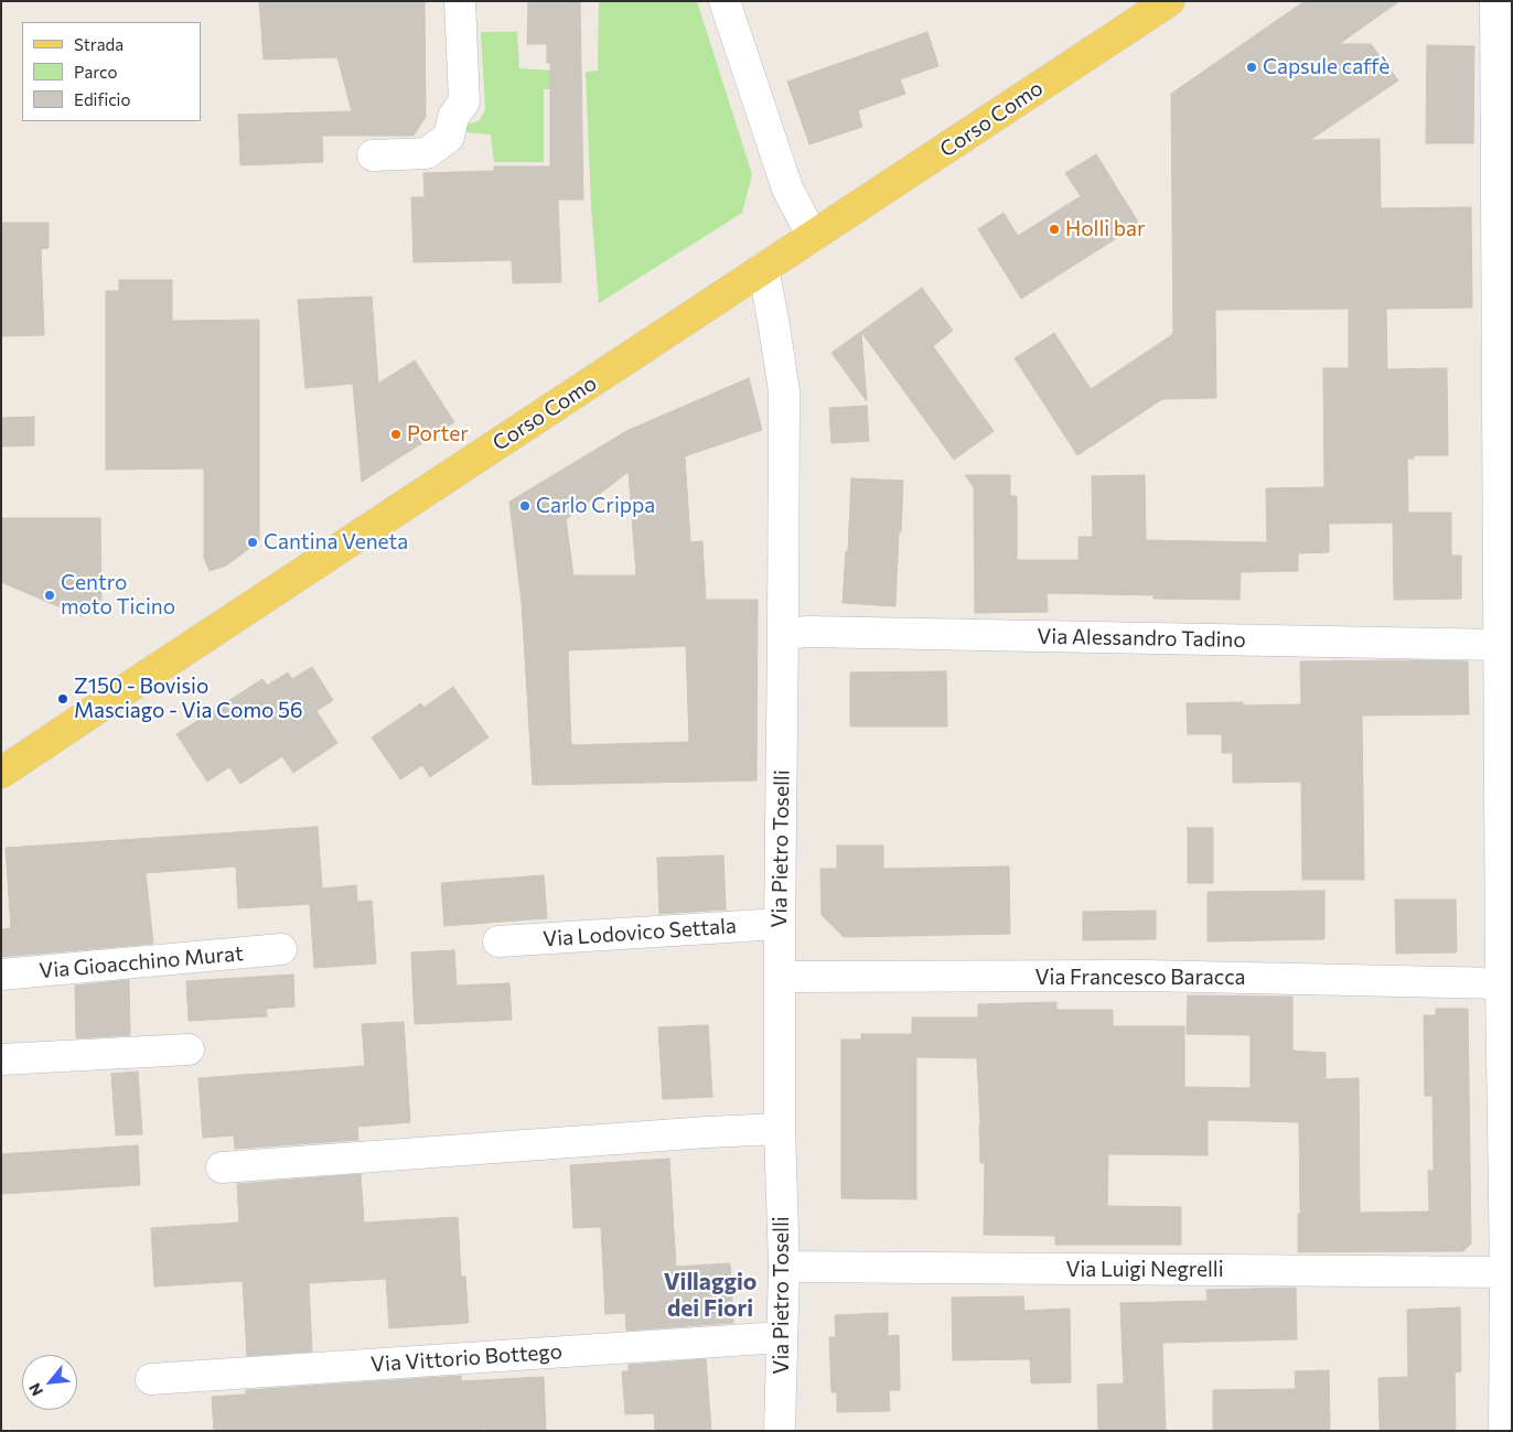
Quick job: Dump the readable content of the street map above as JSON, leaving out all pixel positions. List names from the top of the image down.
{
  "streets": {
    "main road": ["Corso Como"],
    "street": [
      "Via Alessandro Tadino",
      "Via Pietro Toselli",
      "Via Lodovico Settala",
      "Via Gioacchino Murat",
      "Via Francesco Baracca",
      "Via Luigi Negrelli",
      "Via Vittorio Bottego"
    ]
  },
  "crossings": [
    ["Corso Como", "Via Pietro Toselli"],
    ["Via Alessandro Tadino", "Via Pietro Toselli"],
    ["Via Pietro Toselli", "Via Lodovico Settala"],
    ["Via Pietro Toselli", "Via Francesco Baracca"],
    ["Via Pietro Toselli", "Via Luigi Negrelli"],
    ["Via Pietro Toselli", "Via Vittorio Bottego"]
  ],
  "districts": ["Villaggio dei Fiori"],
  "places": [
    "Capsule caffè",
    "Holli bar",
    "Porter",
    "Carlo Crippa",
    "Cantina Veneta",
    "Centro moto Ticino",
    "Z150 - Bovisio Masciago - Via Como 56"
  ],
  "legend": ["Strada", "Parco", "Edificio"],
  "north": "bottom left"
}
